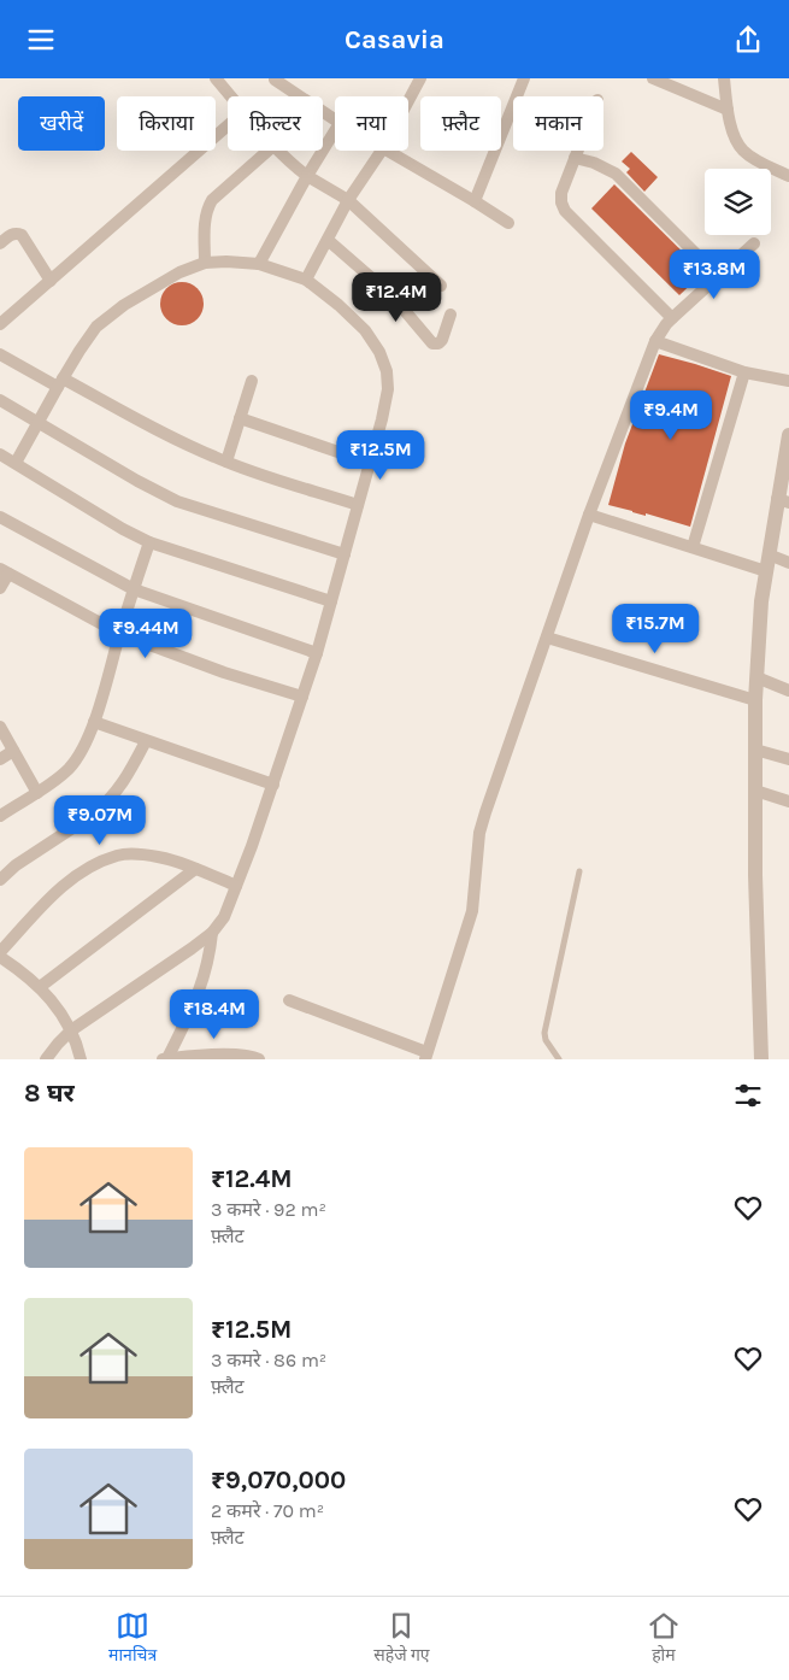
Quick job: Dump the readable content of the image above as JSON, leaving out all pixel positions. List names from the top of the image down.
{
  "page": {
    "header": "Casavia",
    "chip": [
      "खरीदें",
      "किराया",
      "फ़िल्टर",
      "नया",
      "फ़्लैट",
      "मकान"
    ],
    "price": [
      "₹13.8M",
      "₹12.4M",
      "₹9.4M",
      "₹12.5M",
      "₹15.7M",
      "₹9.44M",
      "₹9.07M",
      "₹18.4M"
    ],
    "heading": "8 घर",
    "list": [
      {
        "name": "₹12.4M",
        "note": "3 कमरे · 92 m² · फ़्लैट"
      },
      {
        "name": "₹12.5M",
        "note": "3 कमरे · 86 m² · फ़्लैट"
      },
      {
        "name": "₹9,070,000",
        "note": "2 कमरे · 70 m² · फ़्लैट"
      }
    ],
    "tabs": ["मानचित्र", "सहेजे गए", "होम"]
  }
}
